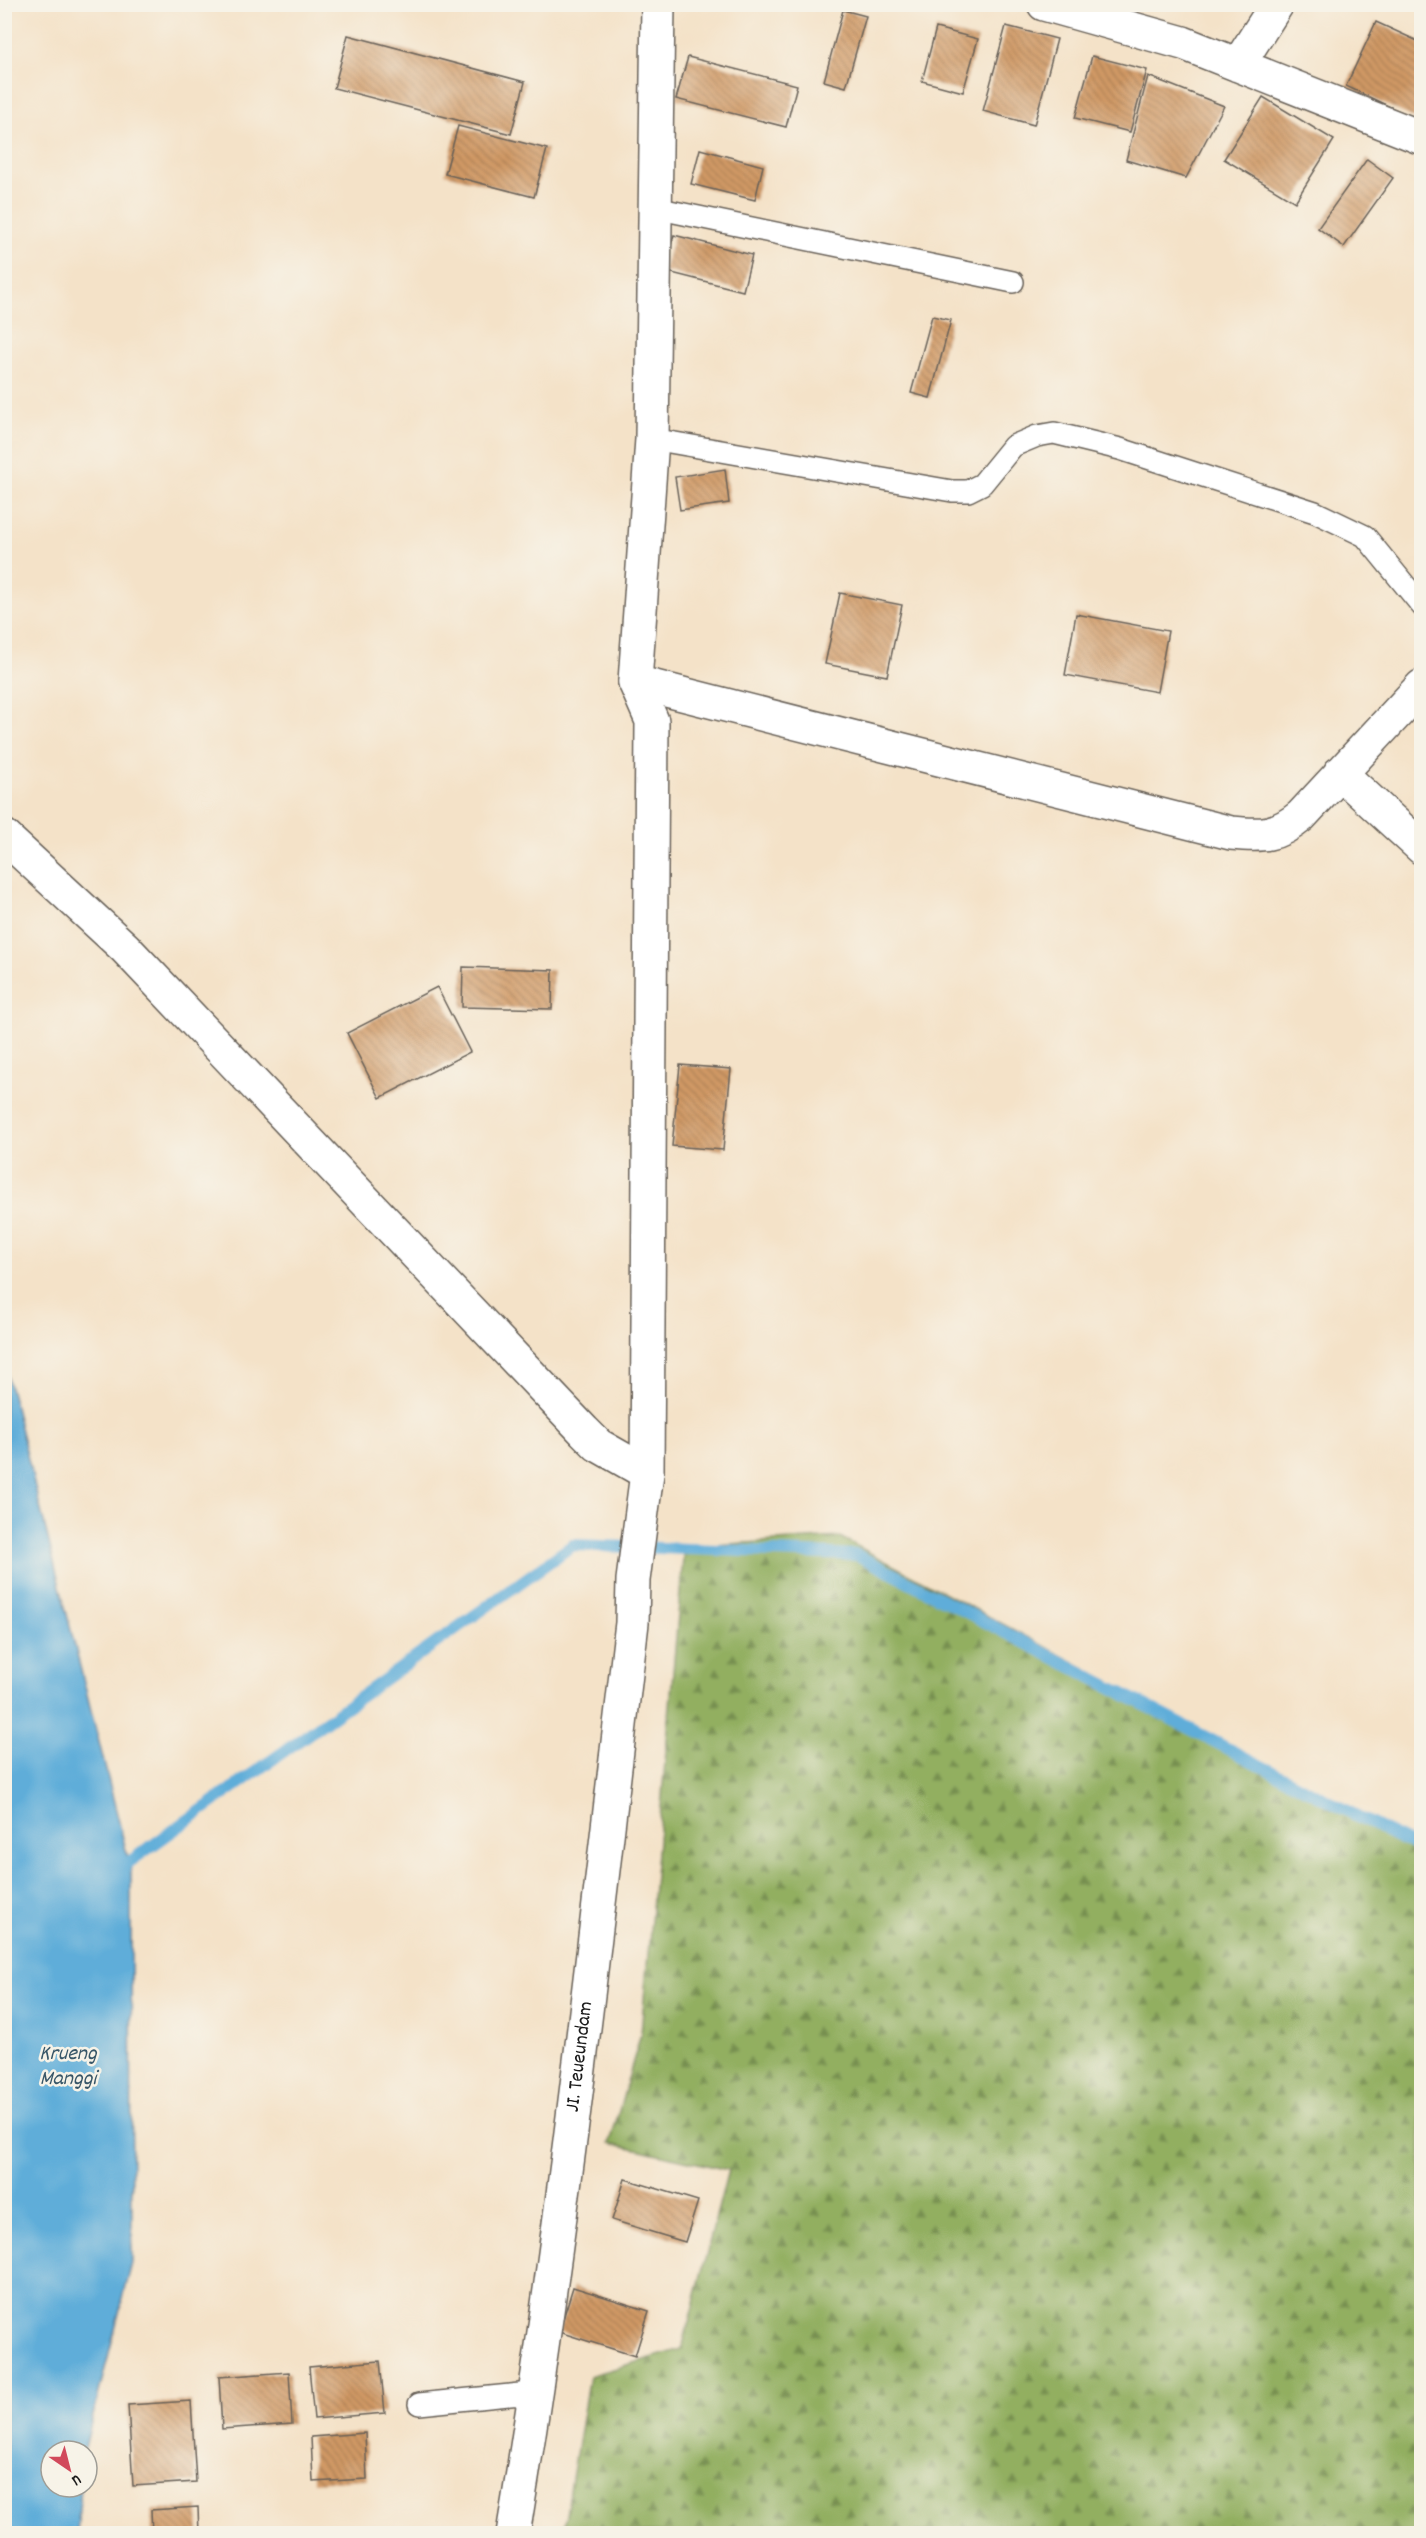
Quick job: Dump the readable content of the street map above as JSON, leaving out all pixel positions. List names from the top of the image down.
{
  "streets": {
    "street": ["JI. Teueundam"]
  },
  "water": ["Krueng Manggi"],
  "north": "bottom right"
}
